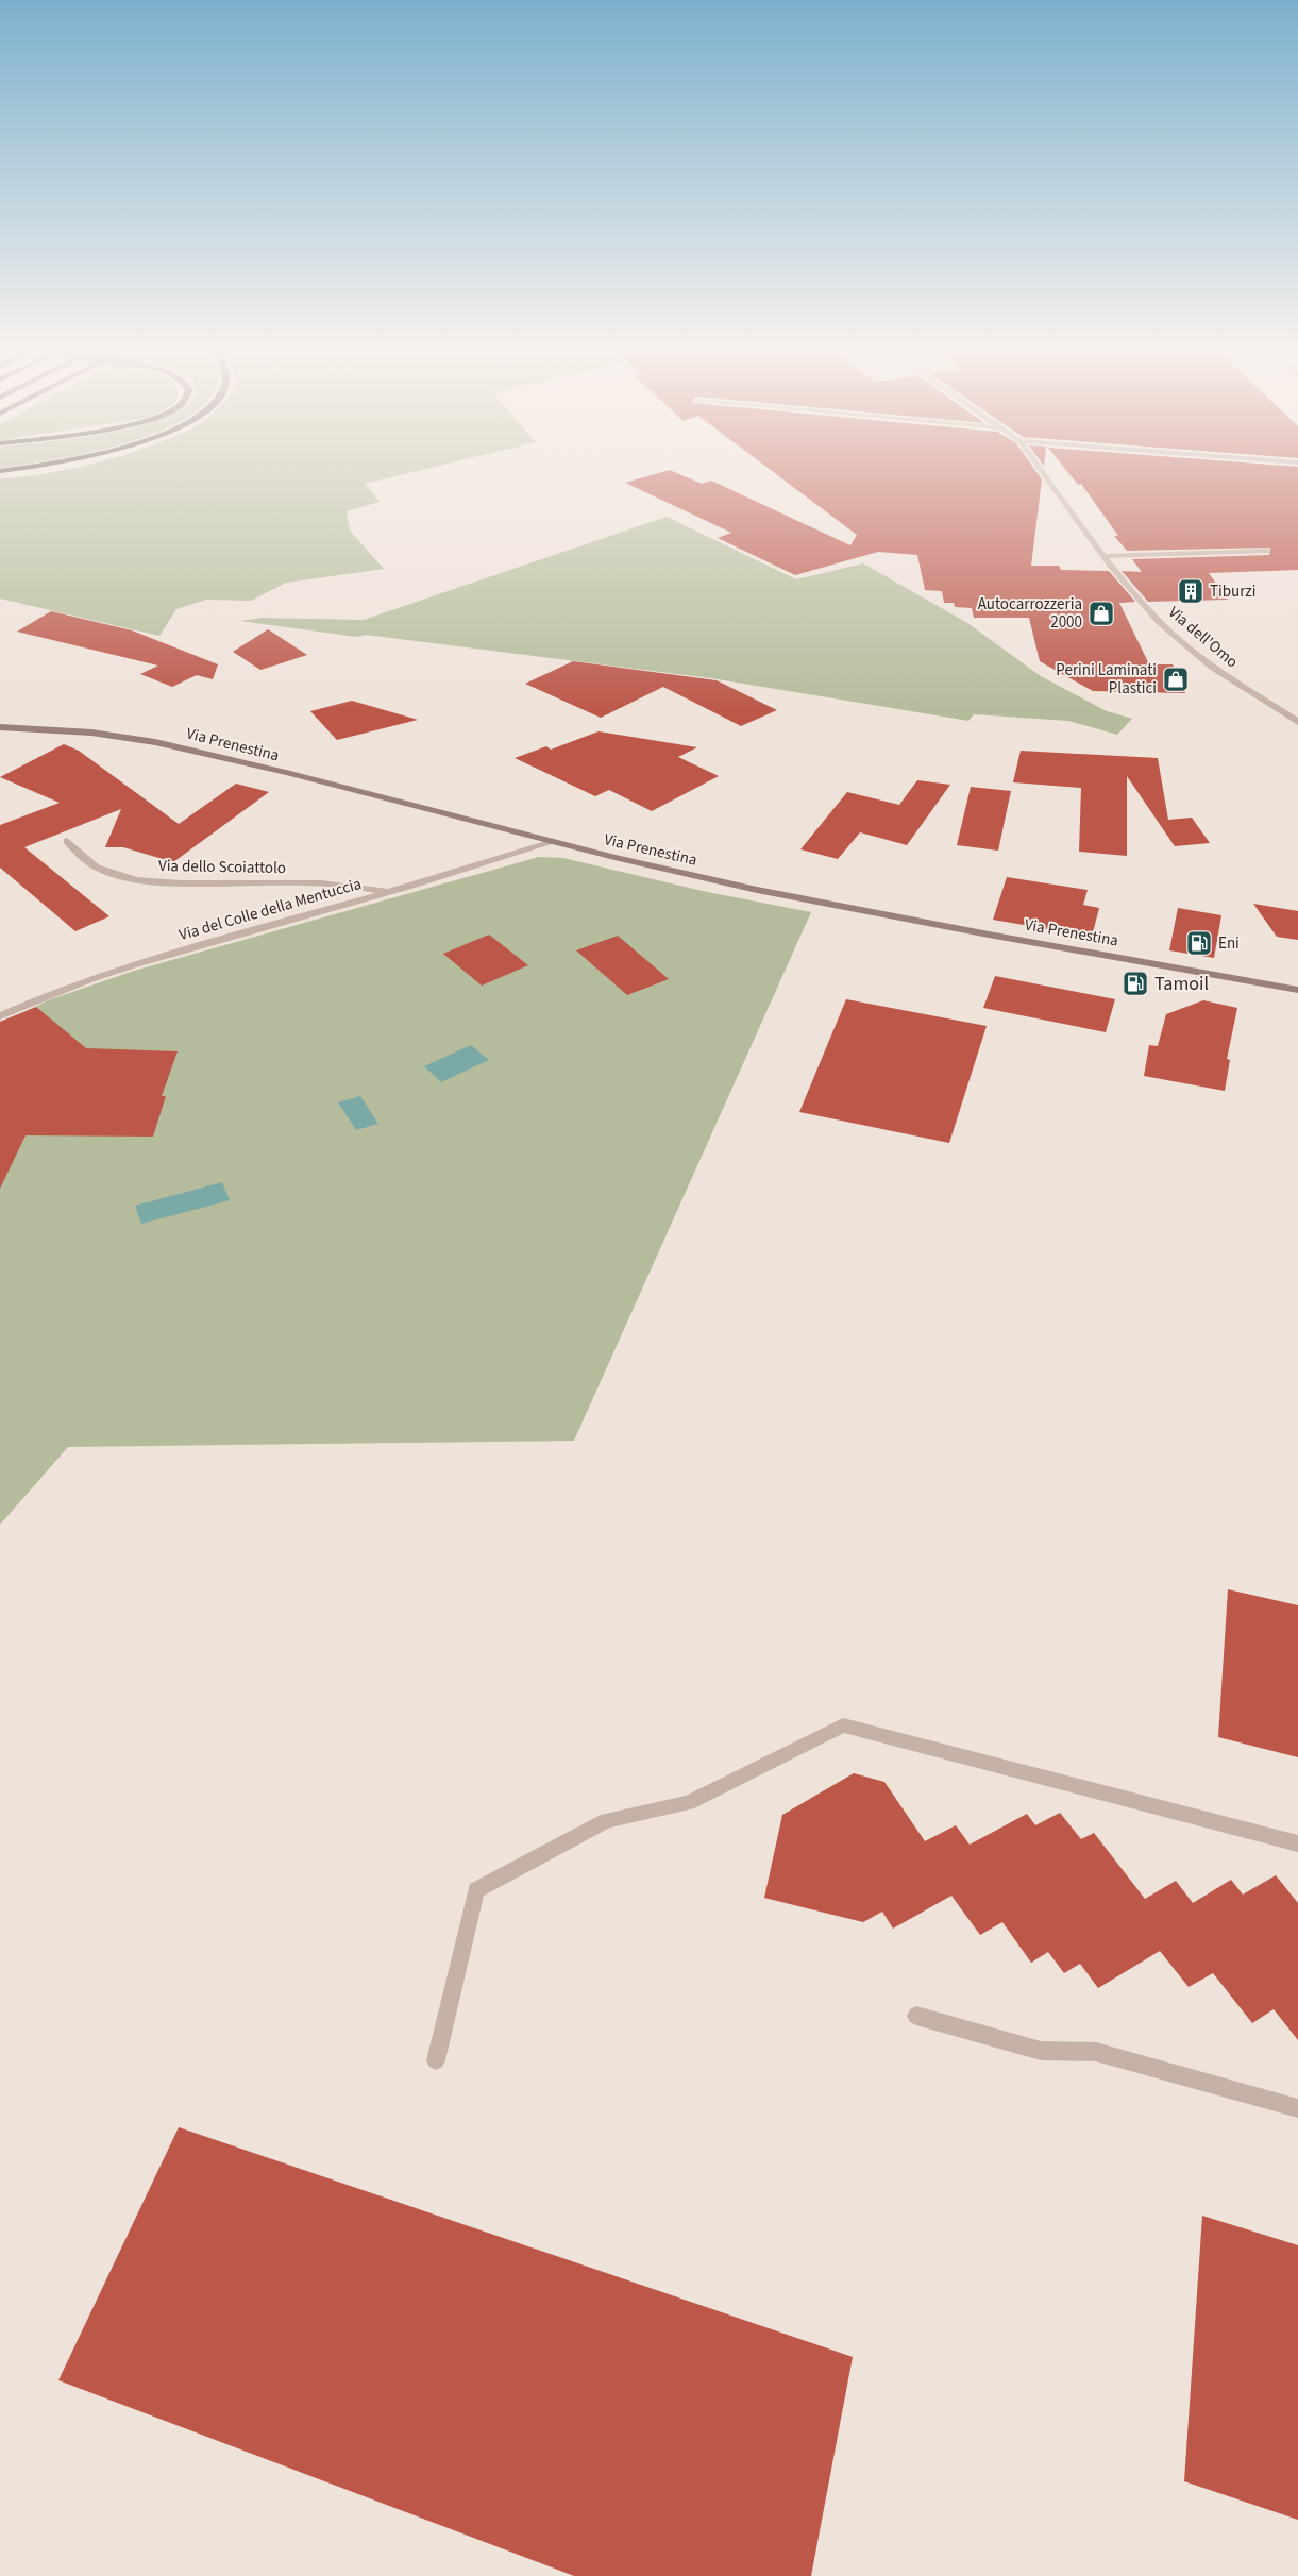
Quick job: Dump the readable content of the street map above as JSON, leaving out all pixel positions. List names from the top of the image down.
{
  "streets": {
    "main road": ["Via Prenestina"],
    "street": ["Via dell'Omo", "Via dello Scoiattolo", "Via del Colle della Mentuccia"]
  },
  "crossings": [
    ["Via Prenestina", "Via del Colle della Mentuccia"],
    ["Via dello Scoiattolo", "Via del Colle della Mentuccia"]
  ],
  "places": {
    "building": ["Tiburzi"],
    "shop": ["Autocarrozzeria 2000", "Perini Laminati Plastici"],
    "fuel station": ["Eni", "Tamoil"]
  }
}
